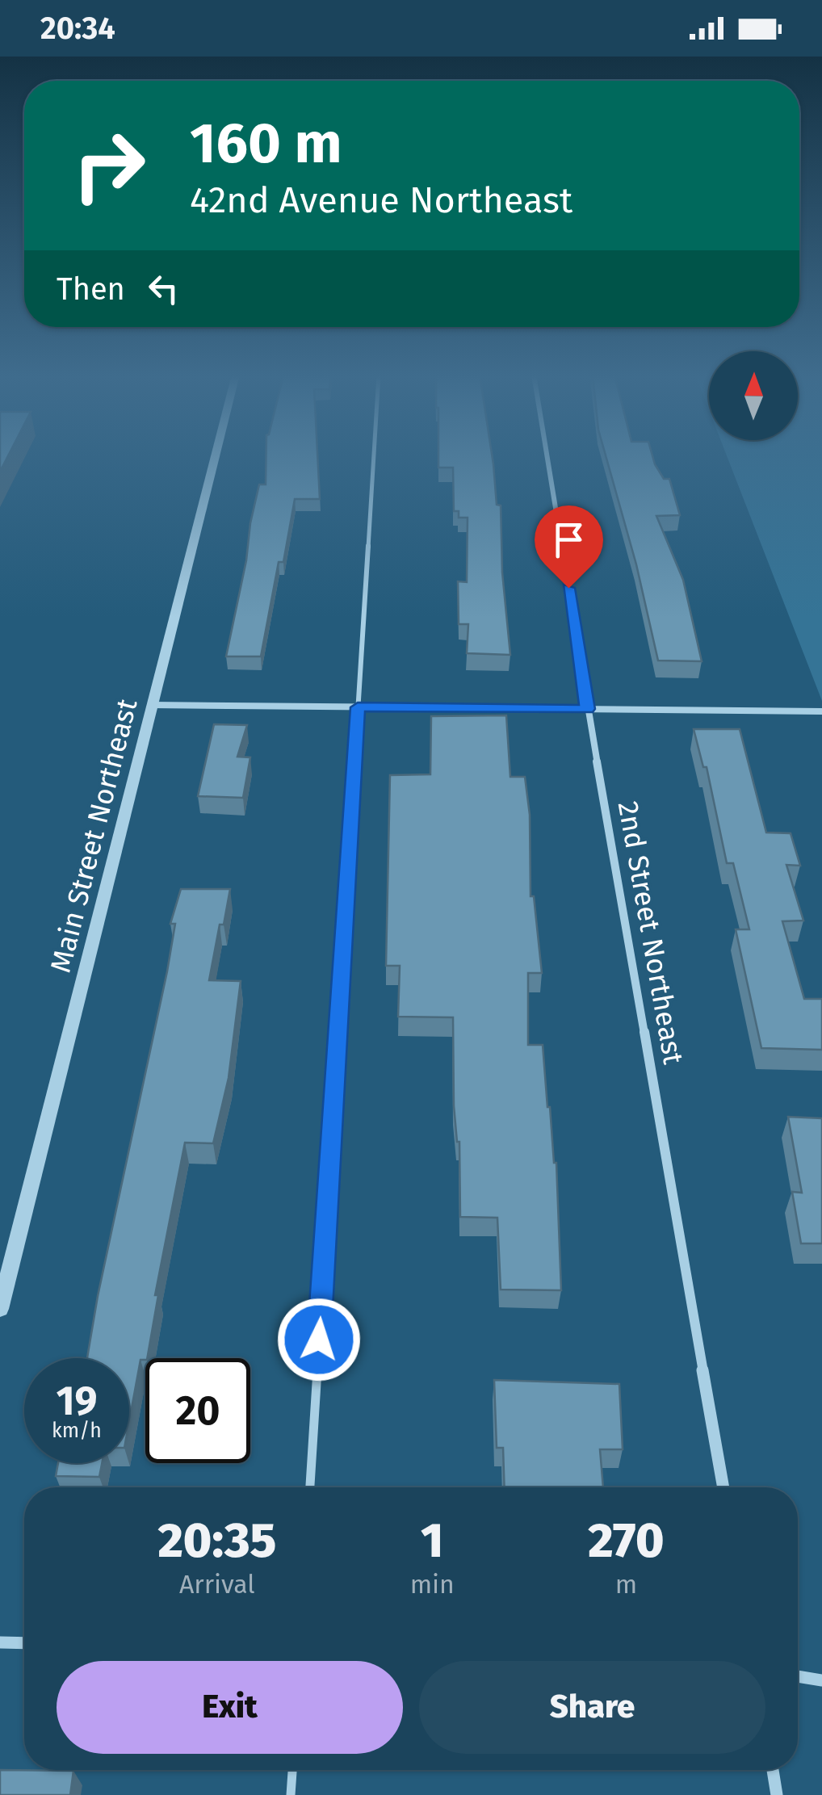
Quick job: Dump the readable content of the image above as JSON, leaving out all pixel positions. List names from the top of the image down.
{
  "streets": {
    "street": ["Main Street Northeast", "2nd Street Northeast"]
  },
  "north": "top",
  "page": {
    "status": "20:34",
    "turn": ["160 m", "42nd Avenue Northeast"],
    "then": "Then",
    "speed": "19 km/h",
    "limit": "20",
    "eta": [
      "20:35",
      "Arrival",
      "1",
      "min",
      "270",
      "m"
    ],
    "buttons": ["Exit", "Share"]
  }
}
